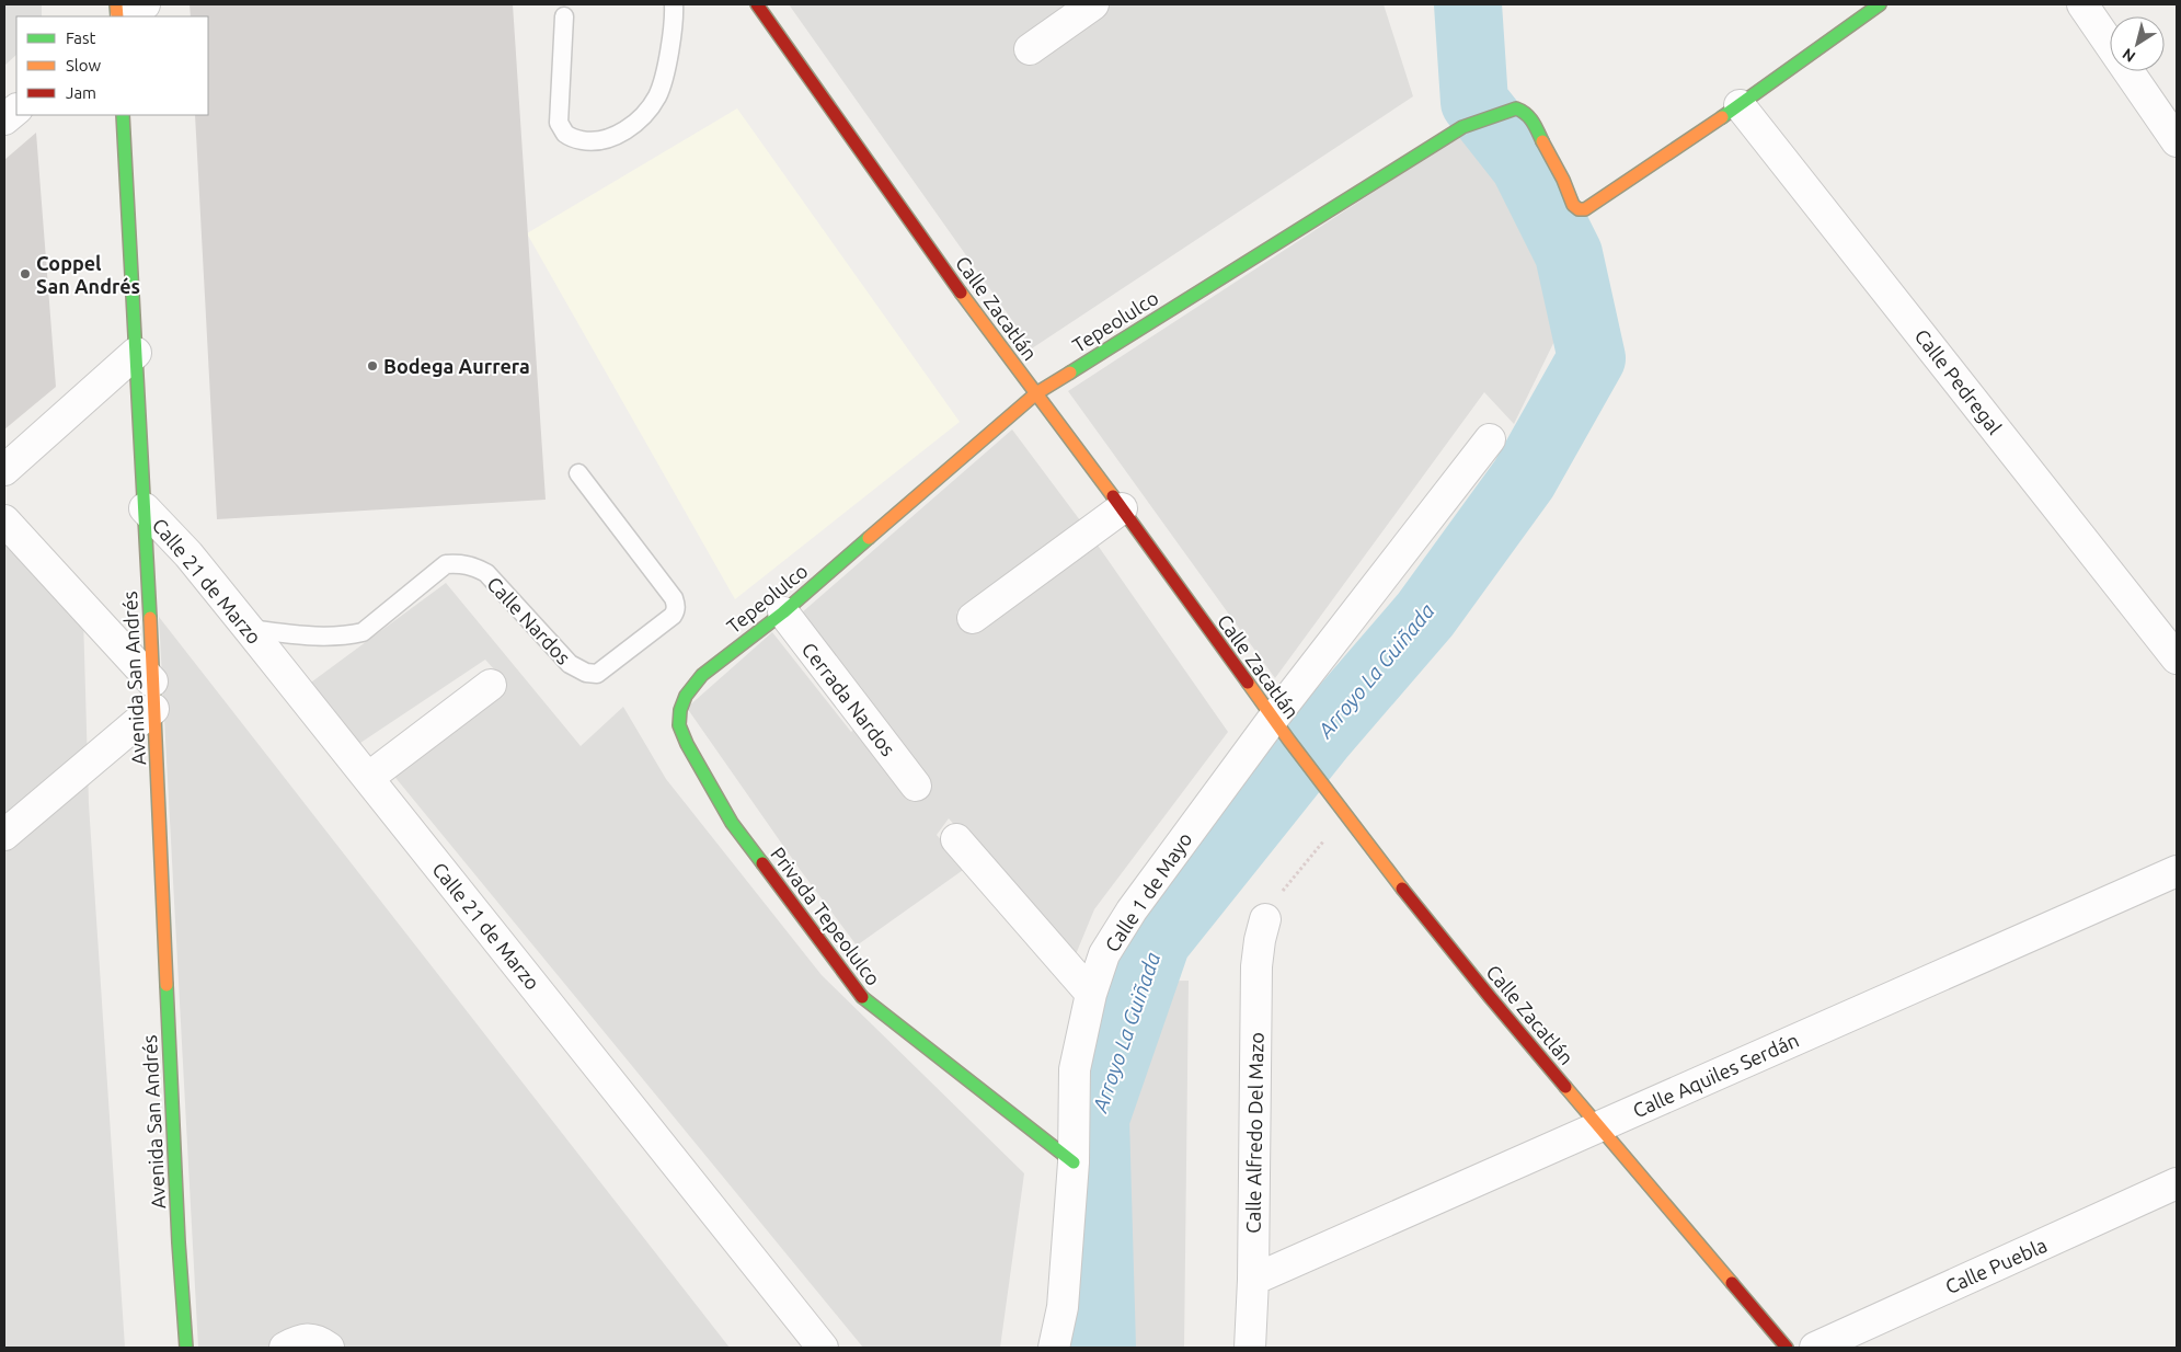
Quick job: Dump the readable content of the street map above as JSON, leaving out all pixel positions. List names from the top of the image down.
{
  "streets": {
    "street": [
      "Calle Zacatlán",
      "Tepeolulco",
      "Calle Pedregal",
      "Calle 21 de Marzo",
      "Avenida San Andrés",
      "Cerrada Nardos",
      "Calle 1 de Mayo",
      "Privada Tepeolulco",
      "Calle Aquiles Serdán",
      "Calle Alfredo Del Mazo",
      "Calle Puebla"
    ],
    "lane": ["Calle Nardos"]
  },
  "crossings": [
    ["Calle Zacatlán", "Tepeolulco"],
    ["Calle Zacatlán", "Calle 1 de Mayo"],
    ["Calle Zacatlán", "Calle Aquiles Serdán"],
    ["Tepeolulco", "Calle Pedregal"],
    ["Tepeolulco", "Cerrada Nardos"],
    ["Tepeolulco", "Privada Tepeolulco"],
    ["Calle 21 de Marzo", "Calle Nardos"],
    ["Calle 21 de Marzo", "Avenida San Andrés"],
    ["Calle 1 de Mayo", "Privada Tepeolulco"],
    ["Calle Aquiles Serdán", "Calle Alfredo Del Mazo"]
  ],
  "water": ["Arroyo La Guiñada"],
  "places": ["Coppel San Andrés", "Bodega Aurrera"],
  "legend": ["Fast", "Slow", "Jam"],
  "north": "bottom left"
}
